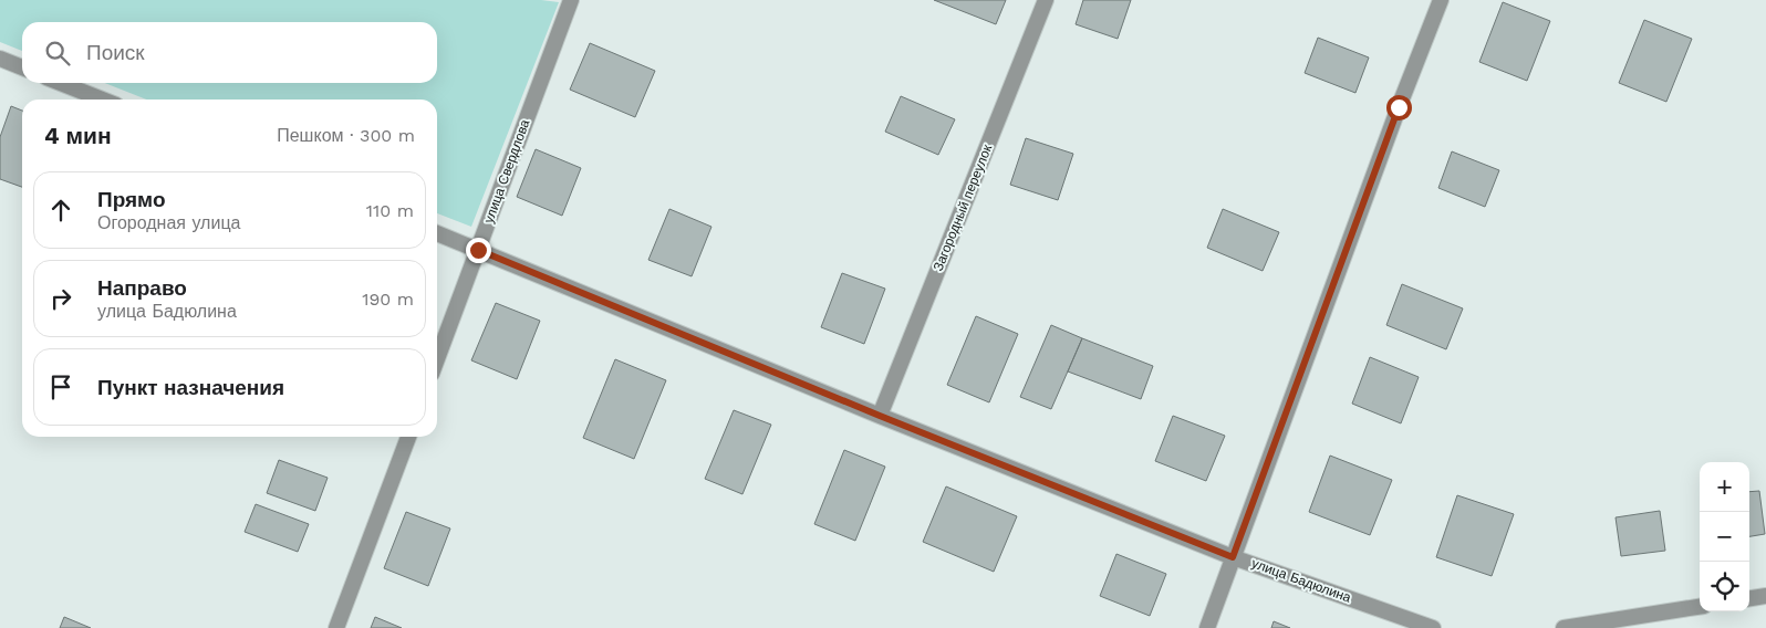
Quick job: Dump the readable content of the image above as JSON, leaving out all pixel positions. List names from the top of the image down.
{
  "streets": {
    "street": ["улица Свердлова", "Загородный переулок", "улица Бадюлина"]
  },
  "crossings": [
    ["улица Свердлова", "улица Бадюлина"],
    ["Загородный переулок", "улица Бадюлина"]
  ],
  "page": {
    "search": "Поиск",
    "heading": ["4 мин", "Пешком · 300 m"],
    "list": [
      ["Прямо", "Огородная улица", "110 m"],
      ["Направо", "улица Бадюлина", "190 m"],
      "Пункт назначения"
    ],
    "map_buttons": ["+", "−"]
  }
}
